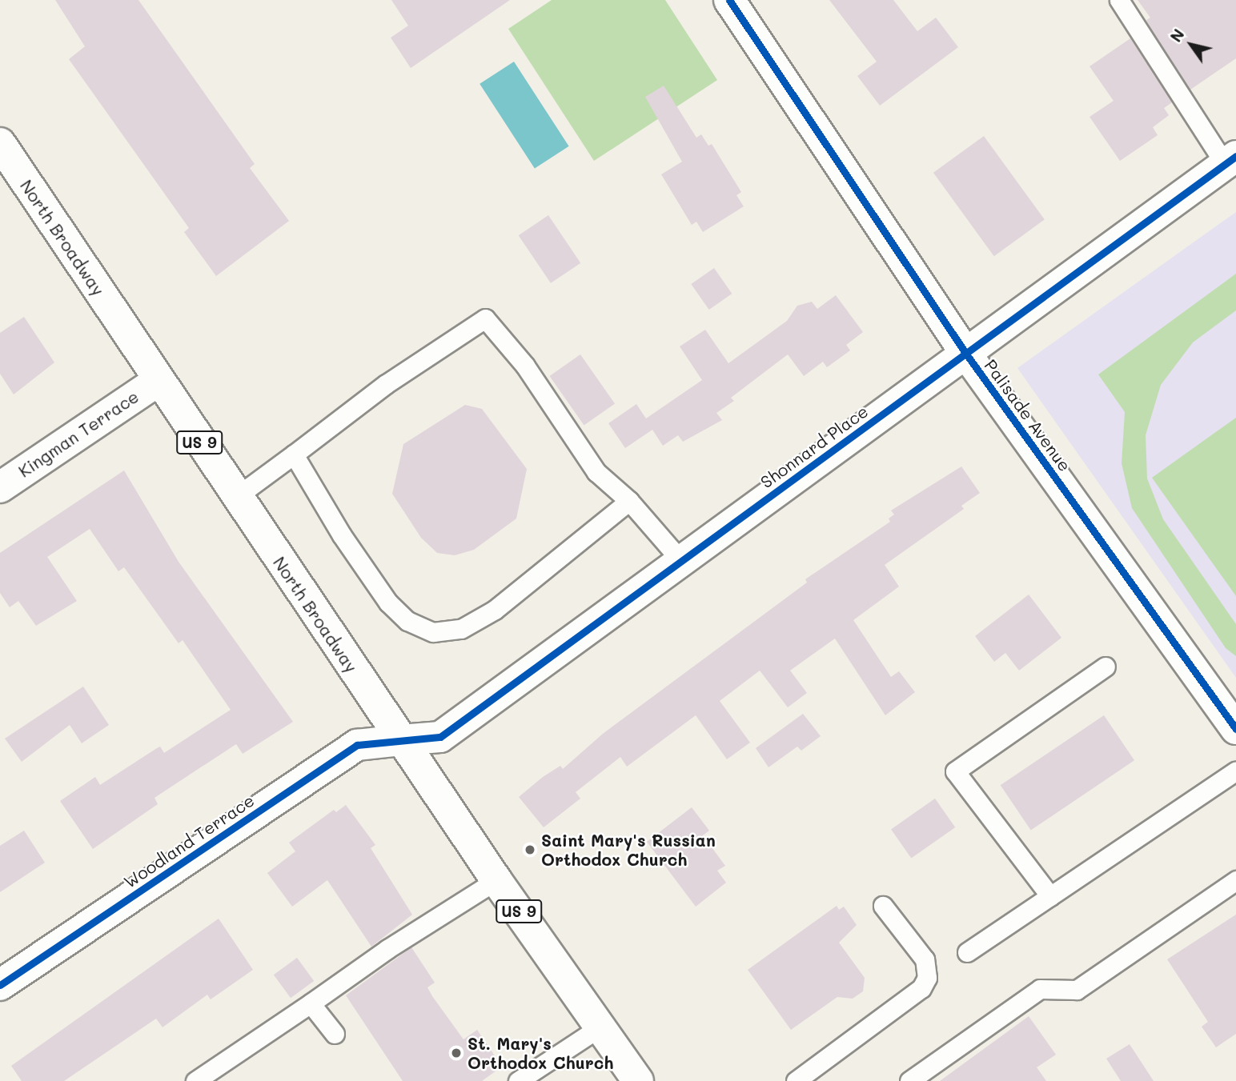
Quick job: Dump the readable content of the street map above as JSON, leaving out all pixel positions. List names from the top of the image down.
{
  "streets": {
    "street": [
      "North Broadway",
      "Palisade Avenue",
      "Kingman Terrace",
      "US 9",
      "Shonnard Place",
      "Woodland Terrace"
    ]
  },
  "crossings": [
    ["North Broadway", "Kingman Terrace"],
    ["North Broadway", "Shonnard Place"],
    ["North Broadway", "Woodland Terrace"],
    ["Palisade Avenue", "Shonnard Place"],
    ["Shonnard Place", "Woodland Terrace"]
  ],
  "places": ["Saint Mary's Russian Orthodox Church", "St. Mary's Orthodox Church"],
  "north": "top left"
}
